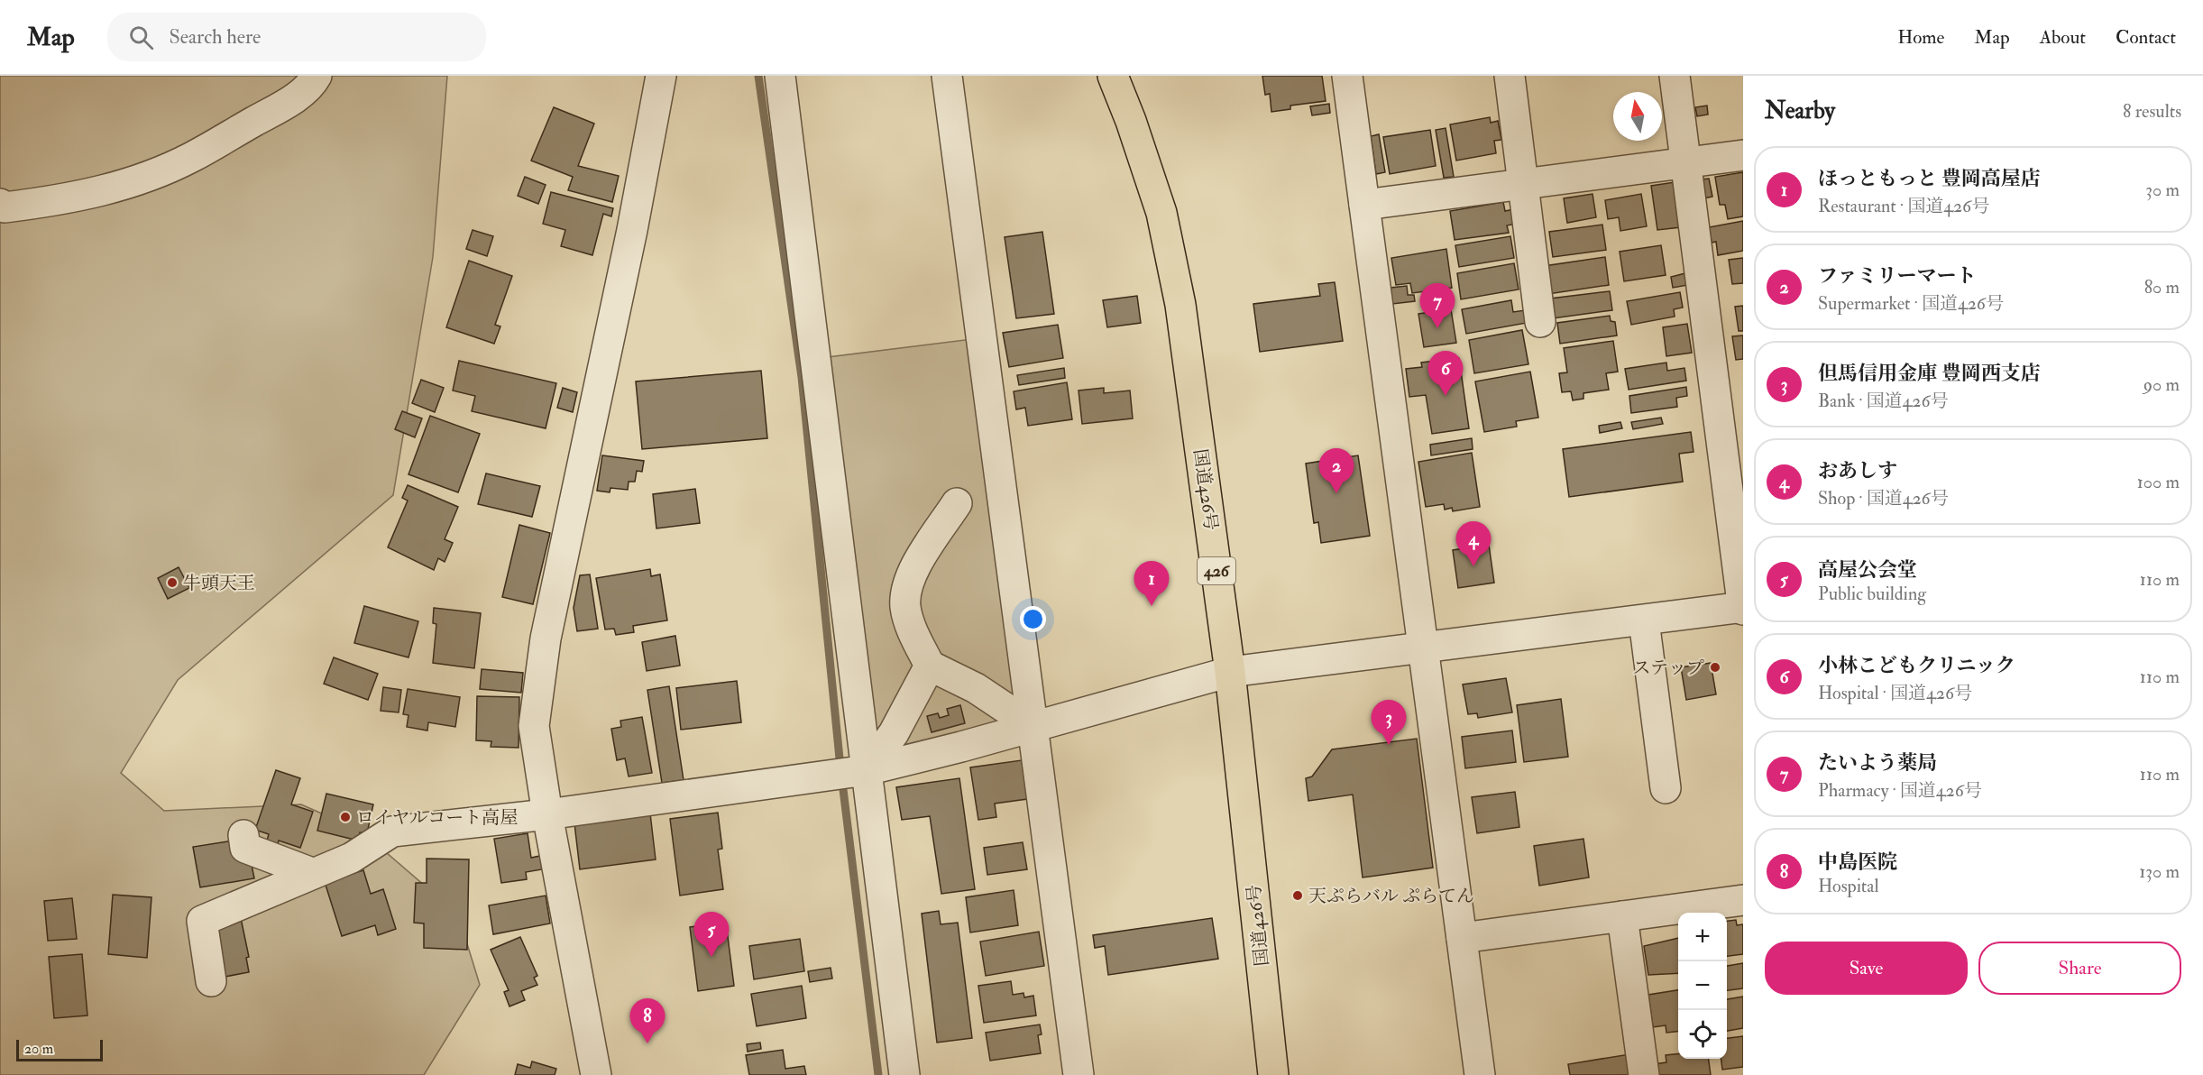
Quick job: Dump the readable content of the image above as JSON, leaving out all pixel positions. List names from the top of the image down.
{
  "streets": {
    "highway": ["国道426号", "426"]
  },
  "places": [
    "牛頭天王",
    "ステップ",
    "ロイヤルコート高屋",
    "天ぷらバル ぷらてん"
  ],
  "scale_bar": "20 m",
  "north": "top",
  "page": {
    "header": "Map",
    "search": "Search here",
    "nav": [
      "Home",
      "Map",
      "About",
      "Contact"
    ],
    "heading": ["Nearby", "8 results"],
    "list": [
      {
        "mark": "1",
        "name": "ほっともっと 豊岡高屋店",
        "note": "Restaurant · 国道426号",
        "value": "30 m"
      },
      {
        "mark": "2",
        "name": "ファミリーマート",
        "note": "Supermarket · 国道426号",
        "value": "80 m"
      },
      {
        "mark": "3",
        "name": "但馬信用金庫 豊岡西支店",
        "note": "Bank · 国道426号",
        "value": "90 m"
      },
      {
        "mark": "4",
        "name": "おあしす",
        "note": "Shop · 国道426号",
        "value": "100 m"
      },
      {
        "mark": "5",
        "name": "高屋公会堂",
        "note": "Public building",
        "value": "110 m"
      },
      {
        "mark": "6",
        "name": "小林こどもクリニック",
        "note": "Hospital · 国道426号",
        "value": "110 m"
      },
      {
        "mark": "7",
        "name": "たいよう薬局",
        "note": "Pharmacy · 国道426号",
        "value": "110 m"
      },
      {
        "mark": "8",
        "name": "中島医院",
        "note": "Hospital",
        "value": "130 m"
      }
    ],
    "pins": [
      "7",
      "6",
      "2",
      "4",
      "1",
      "3",
      "5",
      "8"
    ],
    "map_buttons": ["+", "−"],
    "buttons": ["Save", "Share"],
    "scale": "20 m"
  }
}
